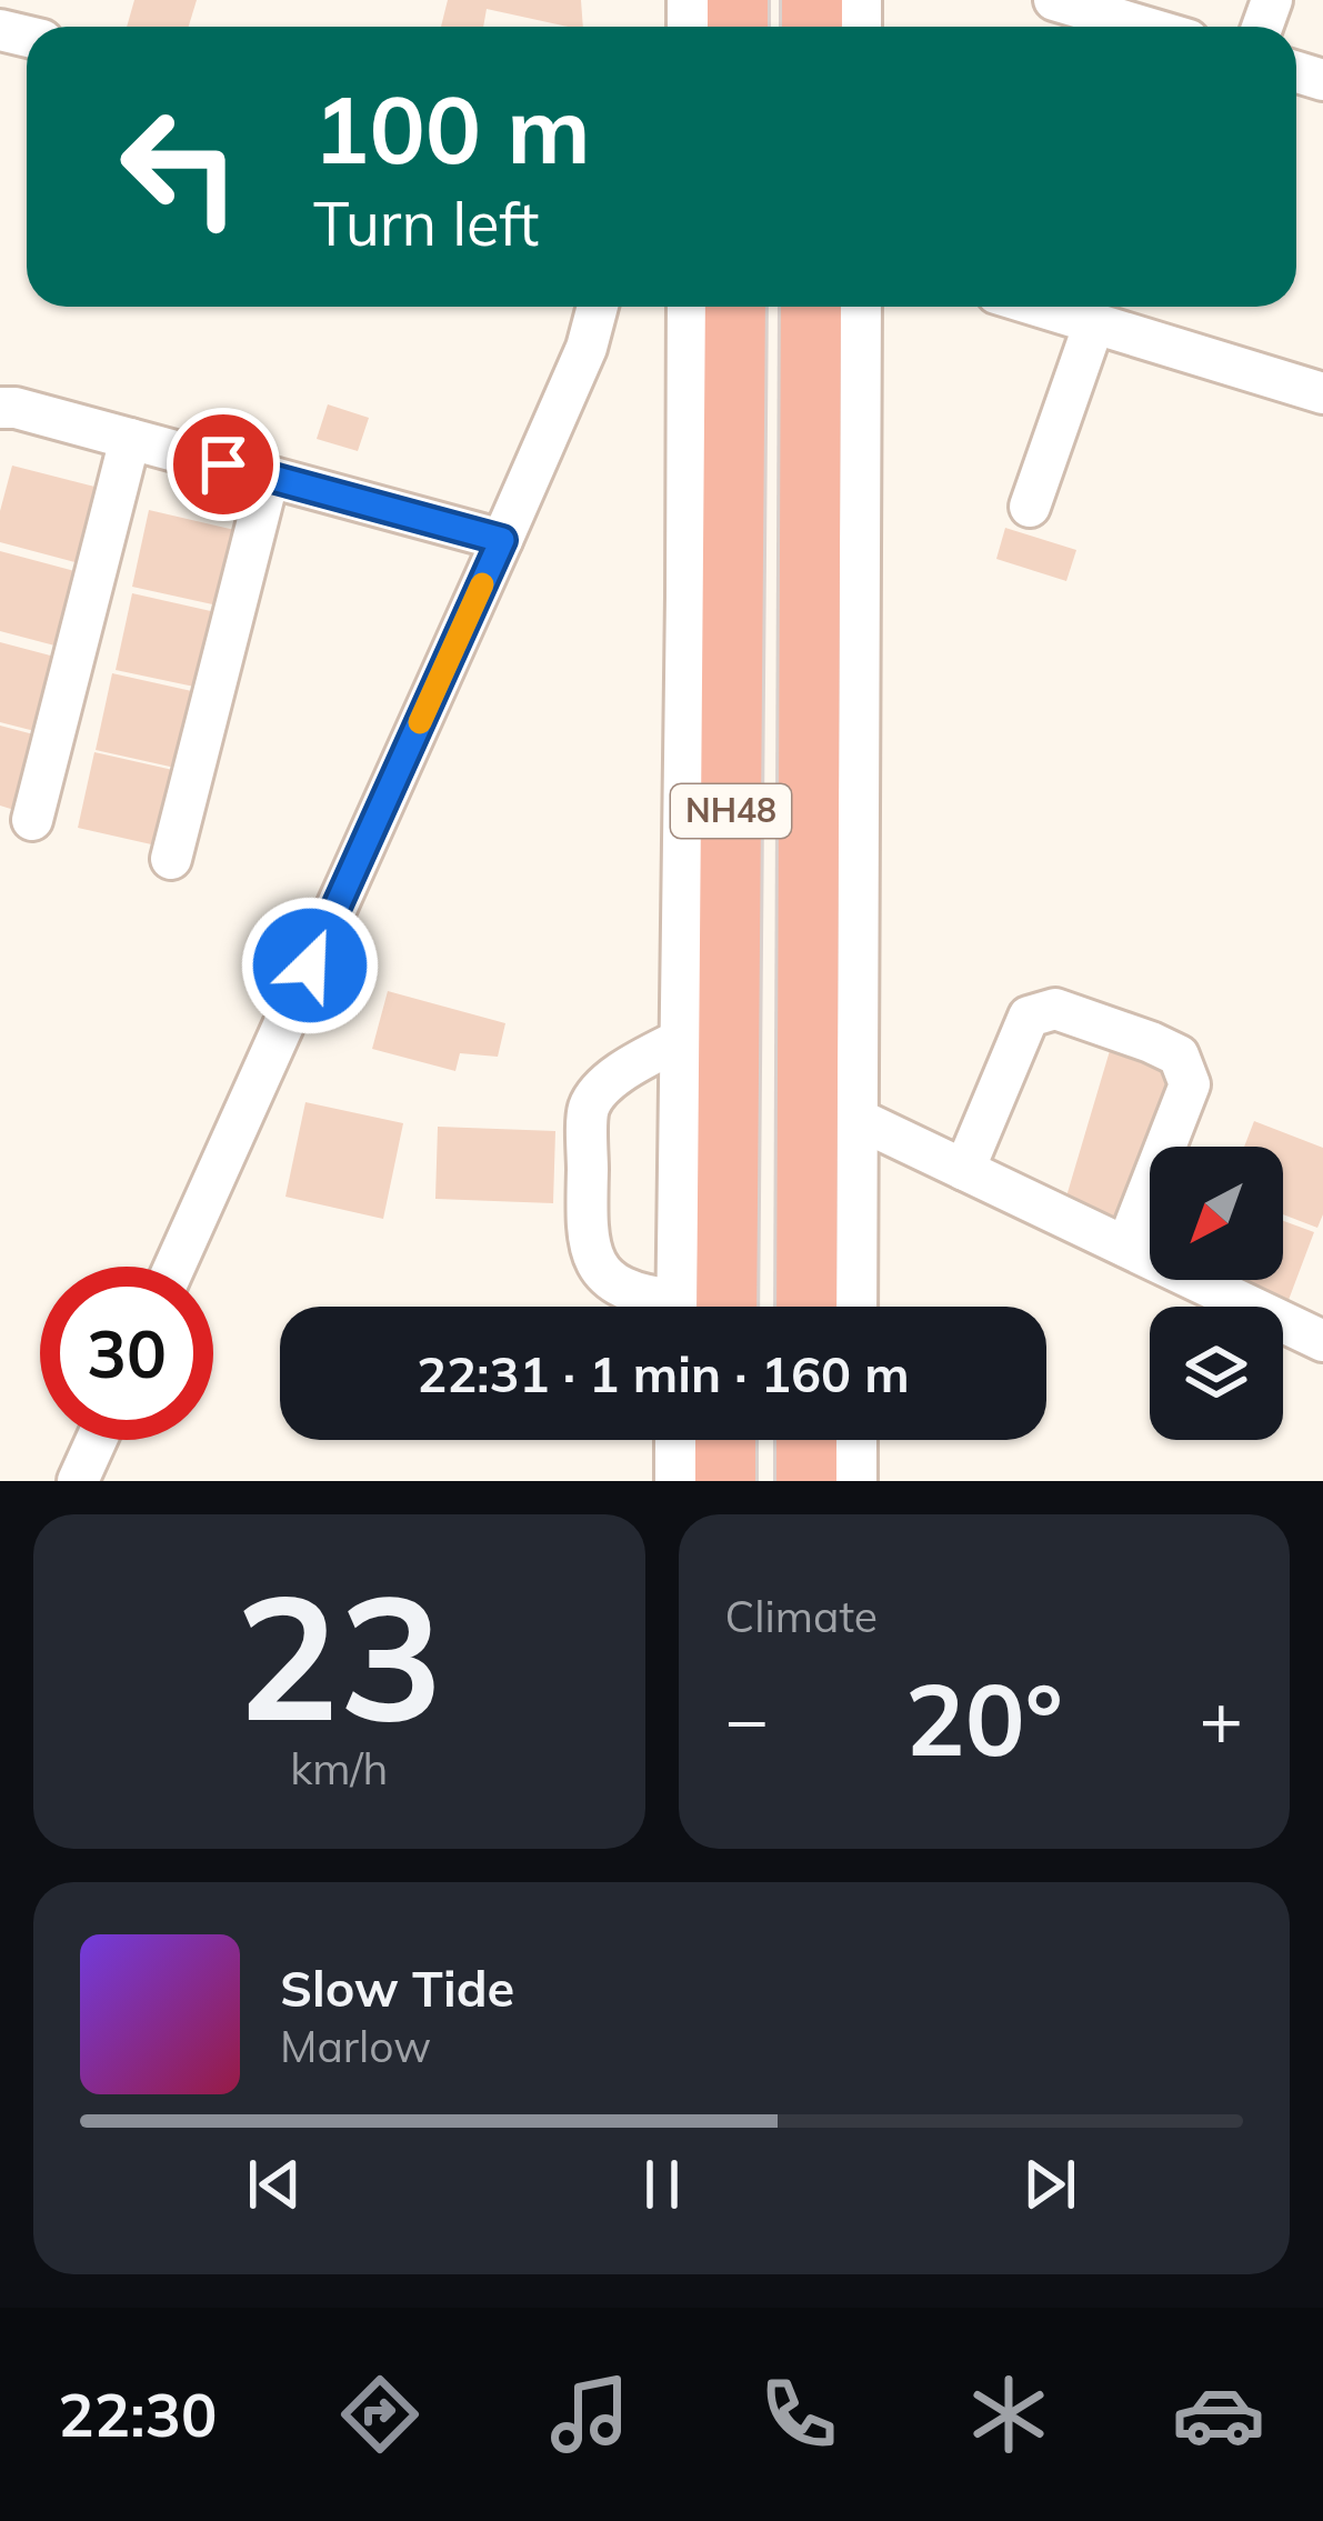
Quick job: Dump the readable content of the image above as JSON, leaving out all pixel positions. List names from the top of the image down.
{
  "streets": {
    "highway": ["NH48"]
  },
  "north": "bottom left",
  "page": {
    "turn": ["100 m", "Turn left"],
    "limit": "30",
    "trip": "22:31 · 1 min · 160 m",
    "tile": [
      ["23", "km/h"],
      "Climate"
    ],
    "heat": ["−", "20°", "+"],
    "song": ["Slow Tide", "Marlow"],
    "tabs": "22:30"
  }
}
